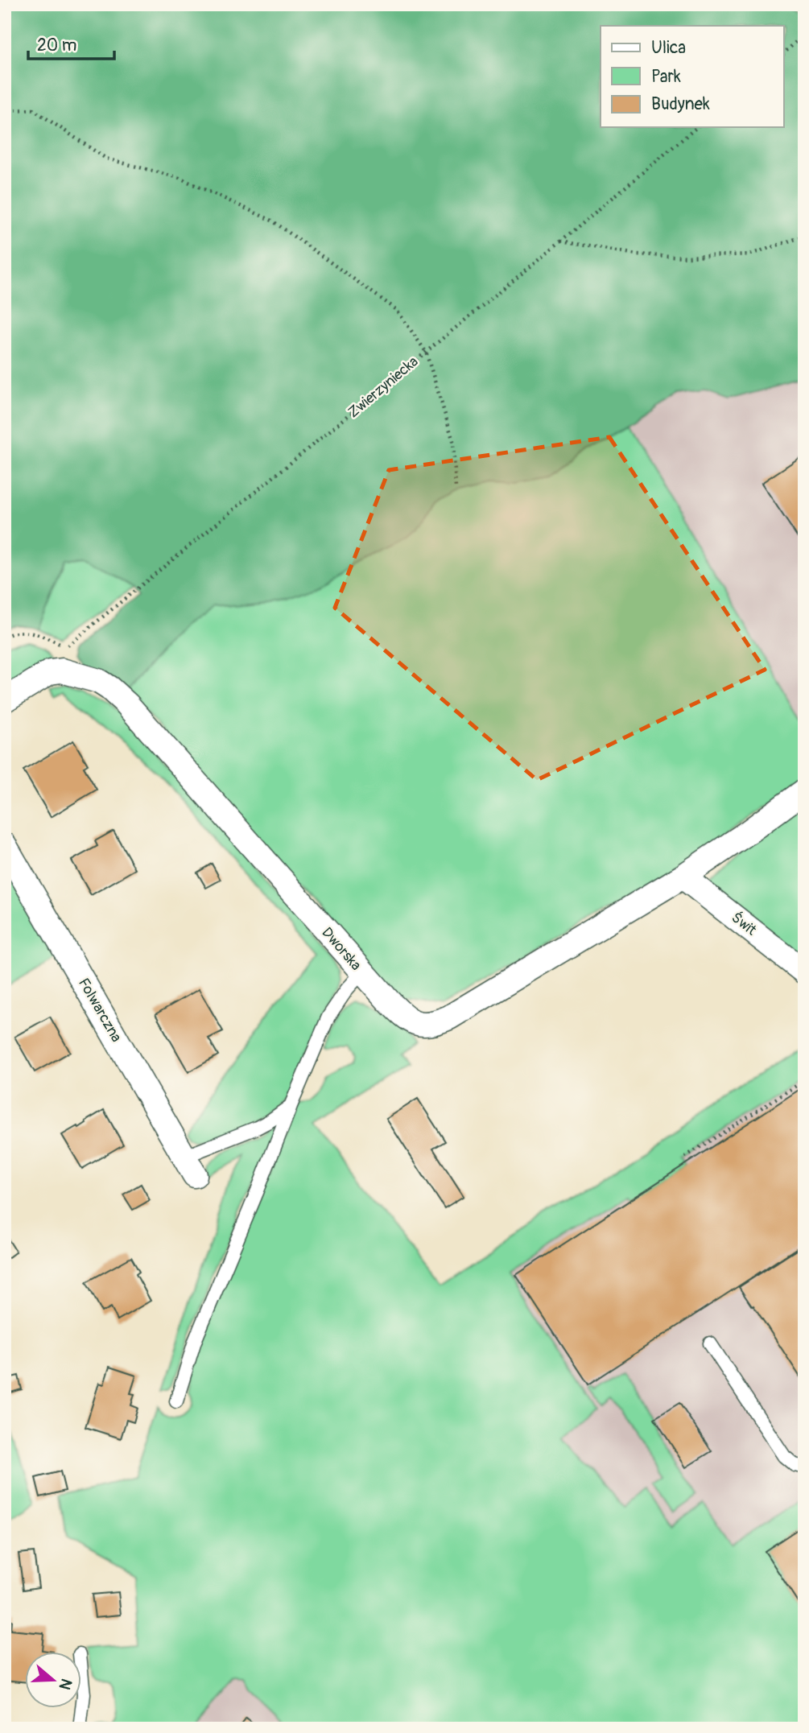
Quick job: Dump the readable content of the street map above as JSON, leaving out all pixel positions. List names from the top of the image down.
{
  "streets": {
    "street": ["Świt", "Dworska", "Folwarczna"],
    "path": ["Zwierzyniecka"]
  },
  "crossings": [
    ["Świt", "Dworska"]
  ],
  "legend": ["Ulica", "Park", "Budynek"],
  "scale_bar": "20 m",
  "north": "right"
}
